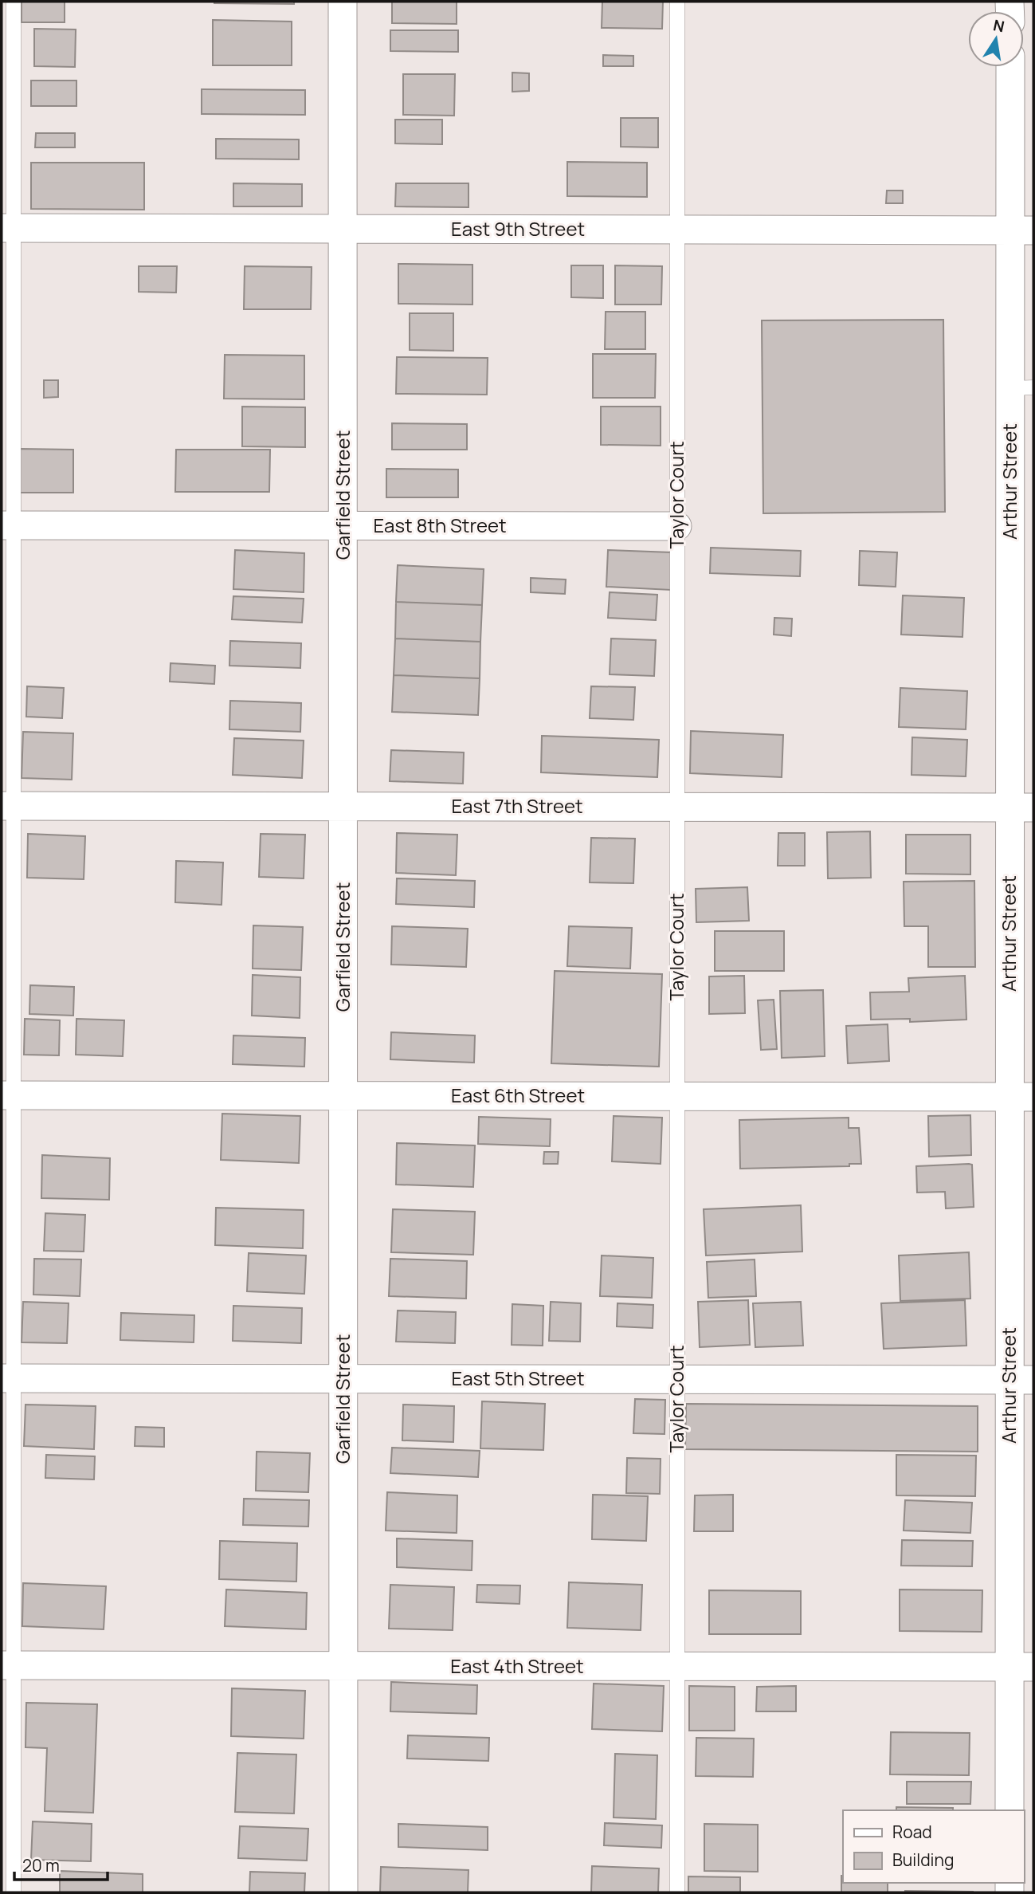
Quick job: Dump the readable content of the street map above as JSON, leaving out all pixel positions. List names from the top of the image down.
{
  "streets": {
    "street": [
      "East 9th Street",
      "Arthur Street",
      "Garfield Street",
      "East 8th Street",
      "East 7th Street",
      "East 6th Street",
      "East 5th Street",
      "East 4th Street"
    ],
    "lane": ["Taylor Court"]
  },
  "crossings": [
    ["East 9th Street", "Arthur Street"],
    ["East 9th Street", "Garfield Street"],
    ["East 9th Street", "Taylor Court"],
    ["Arthur Street", "East 7th Street"],
    ["Arthur Street", "East 6th Street"],
    ["Arthur Street", "East 5th Street"],
    ["Arthur Street", "East 4th Street"],
    ["Garfield Street", "East 8th Street"],
    ["Garfield Street", "East 7th Street"],
    ["Garfield Street", "East 6th Street"],
    ["Garfield Street", "East 5th Street"],
    ["Garfield Street", "East 4th Street"],
    ["Taylor Court", "East 8th Street"],
    ["Taylor Court", "East 7th Street"],
    ["Taylor Court", "East 6th Street"],
    ["Taylor Court", "East 5th Street"],
    ["Taylor Court", "East 4th Street"]
  ],
  "legend": ["Road", "Building"],
  "scale_bar": "20 m",
  "north": "top"
}
